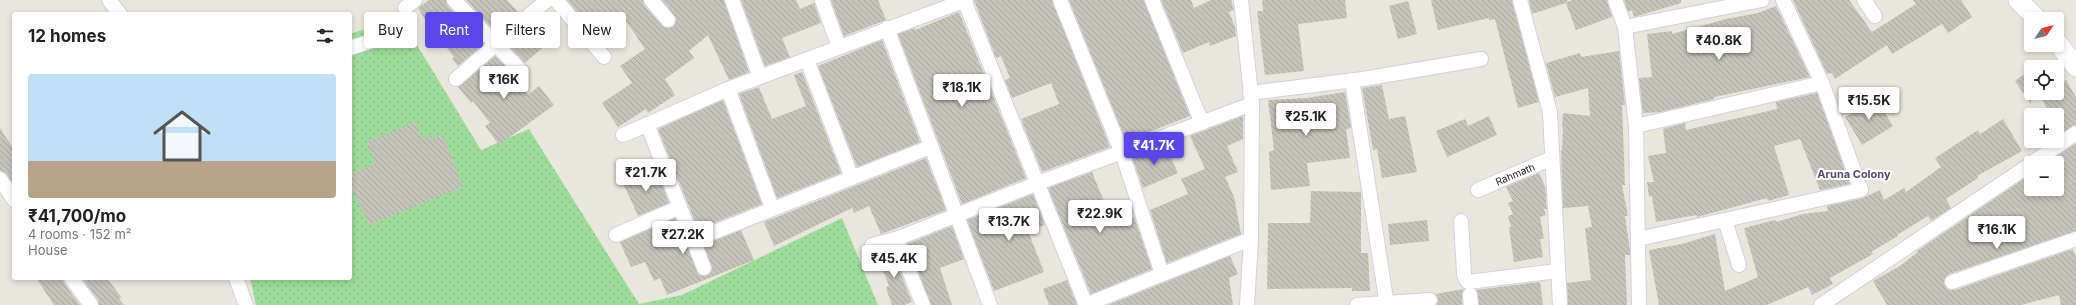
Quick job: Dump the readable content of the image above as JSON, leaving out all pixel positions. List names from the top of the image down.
{
  "streets": {
    "street": ["Rahmath"]
  },
  "districts": ["Aruna Colony"],
  "north": "top right",
  "page": {
    "map_buttons": ["+", "−"],
    "chip": [
      "Buy",
      "Rent",
      "Filters",
      "New"
    ],
    "heading": "12 homes",
    "price": [
      "₹40.8K",
      "₹16K",
      "₹18.1K",
      "₹15.5K",
      "₹25.1K",
      "₹41.7K",
      "₹21.7K",
      "₹22.9K",
      "₹13.7K",
      "₹16.1K",
      "₹27.2K",
      "₹45.4K"
    ],
    "list": [
      {
        "name": "₹41,700/mo",
        "note": "4 rooms · 152 m² · House"
      }
    ]
  }
}
